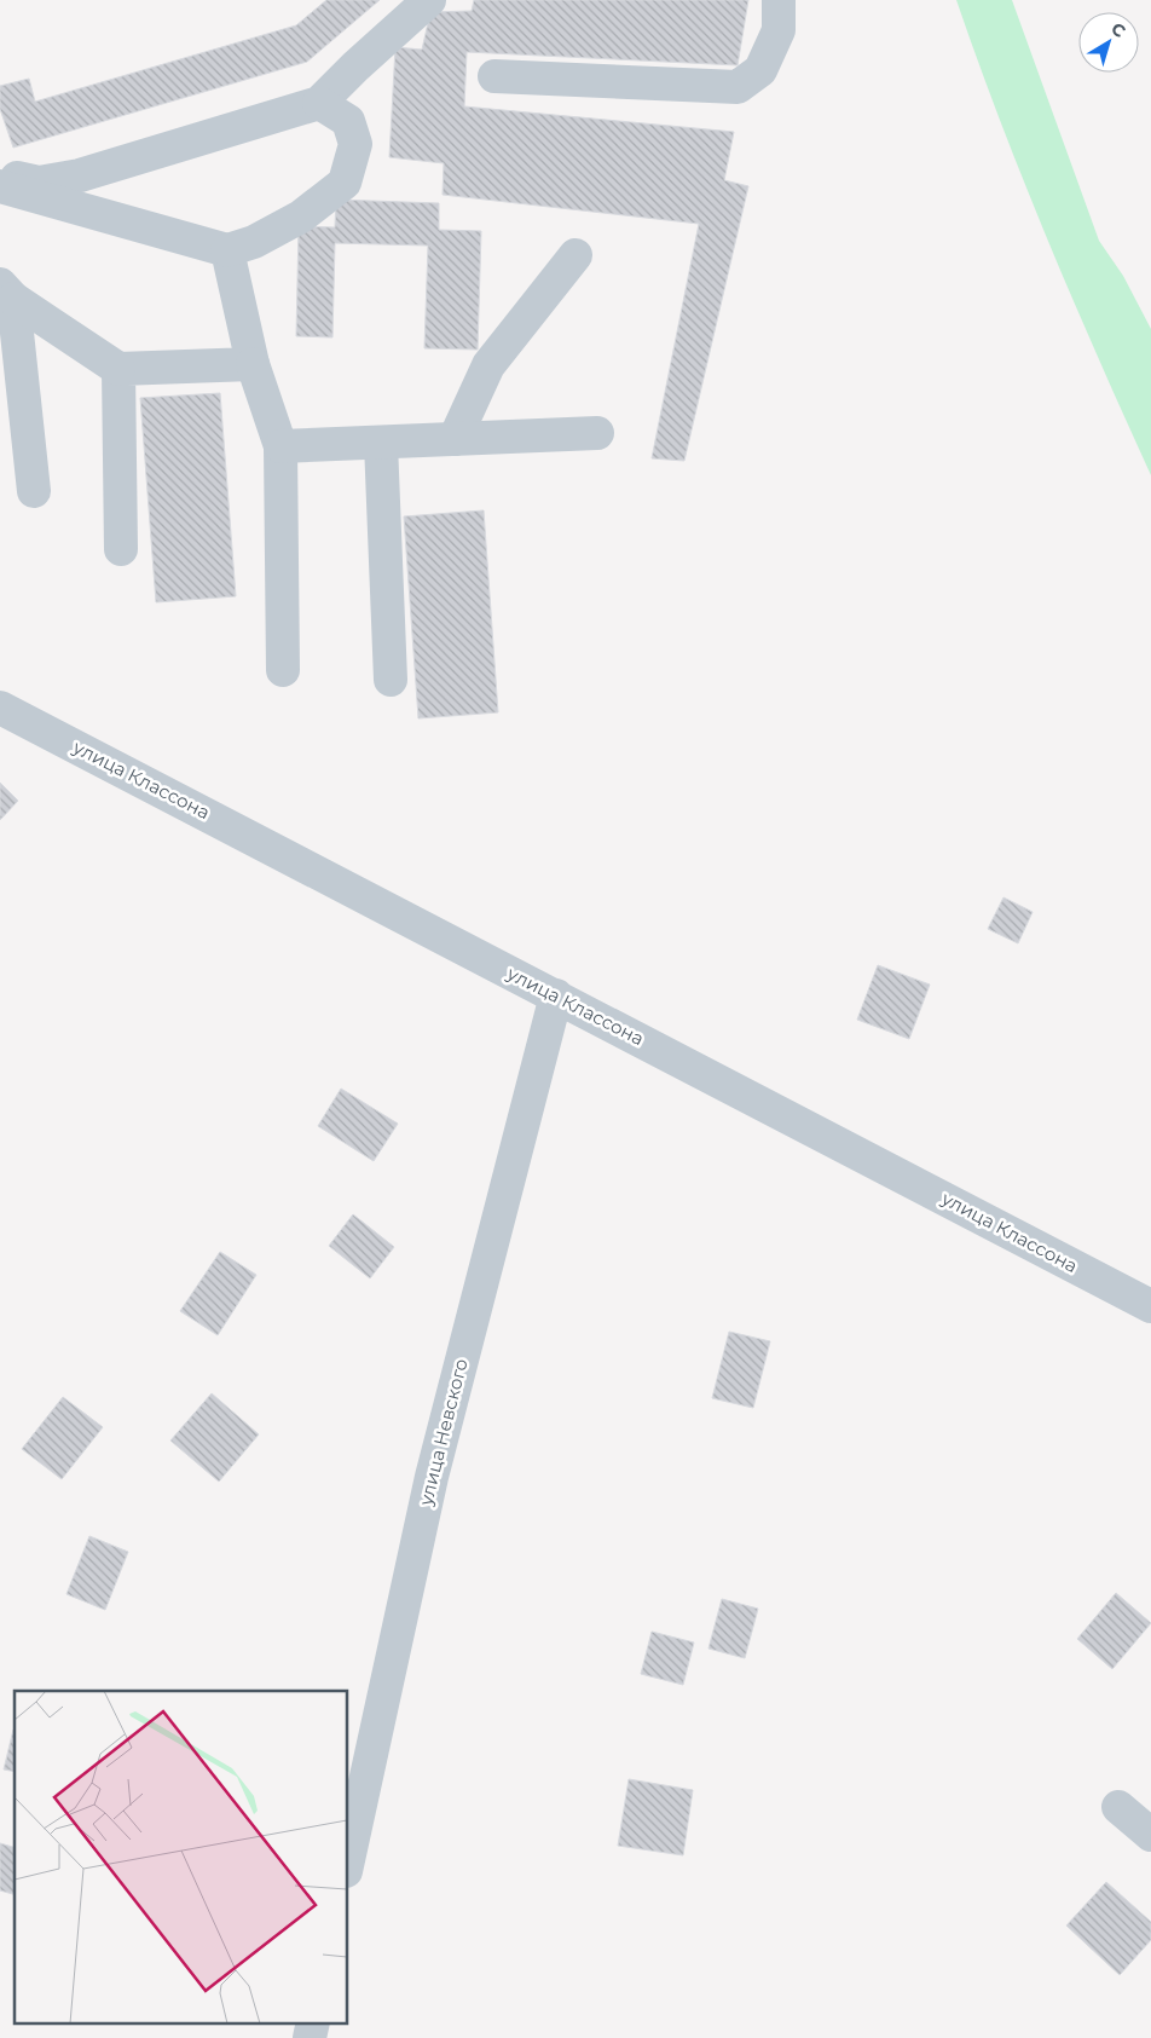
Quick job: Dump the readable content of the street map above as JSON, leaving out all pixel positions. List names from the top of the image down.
{
  "streets": {
    "street": ["улица Классона", "улица Невского"]
  },
  "crossings": [
    ["улица Классона", "улица Невского"]
  ],
  "north": "top right"
}
